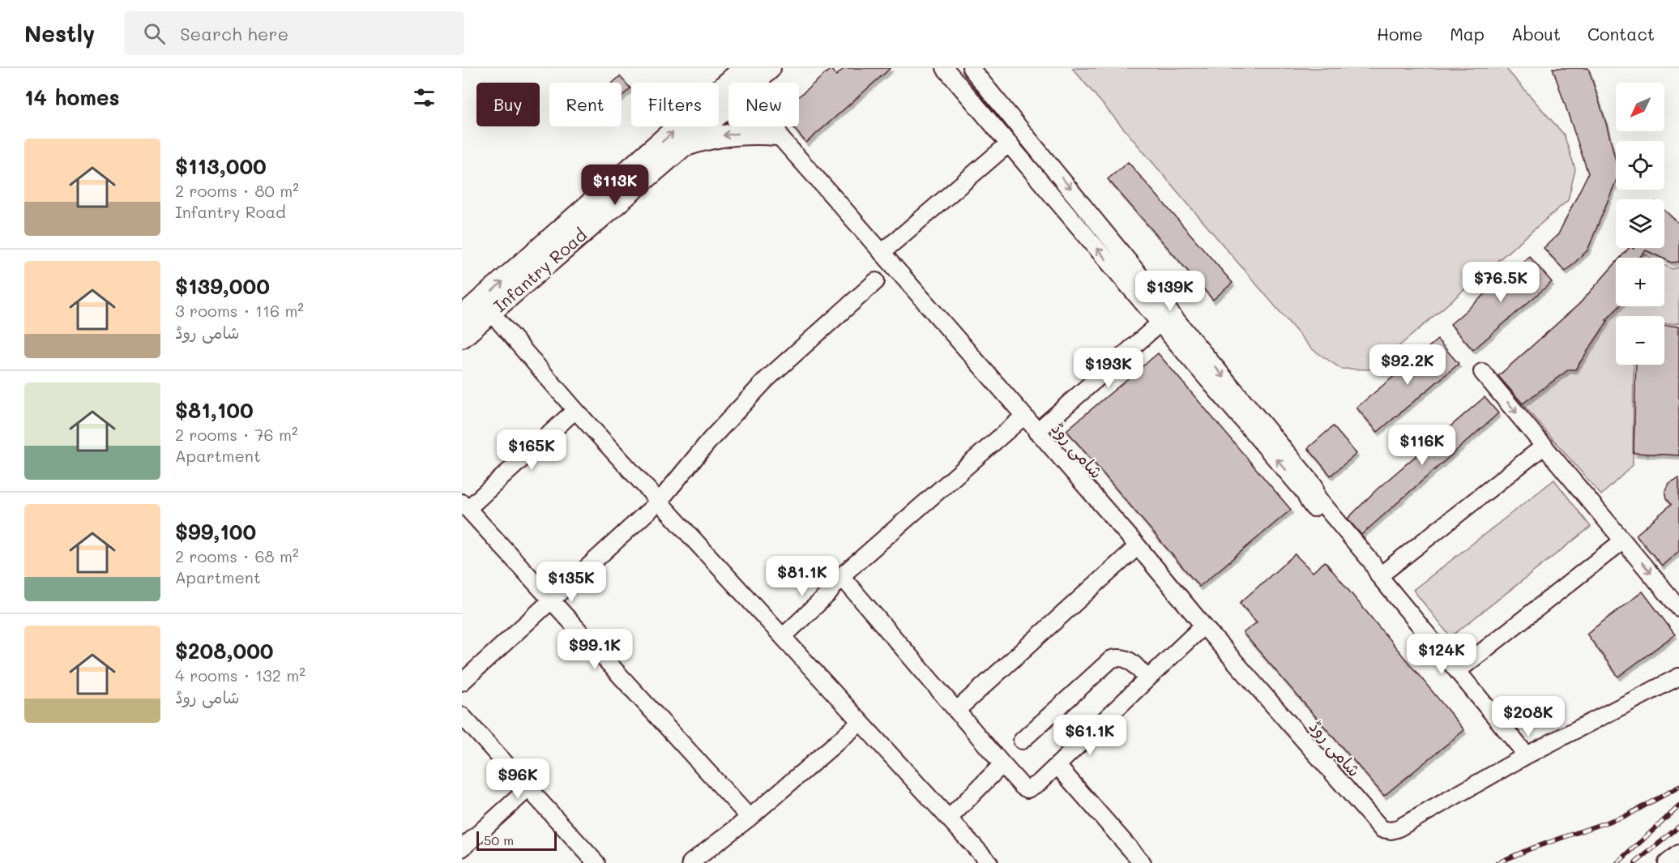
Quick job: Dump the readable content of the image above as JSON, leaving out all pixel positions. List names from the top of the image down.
{
  "streets": {
    "main road": ["Infantry Road"],
    "street": ["شامی روڈ"]
  },
  "scale_bar": "50 m",
  "north": "bottom left",
  "page": {
    "header": "Nestly",
    "search": "Search here",
    "nav": [
      "Home",
      "Map",
      "About",
      "Contact"
    ],
    "heading": "14 homes",
    "map_buttons": ["+", "−"],
    "chip": [
      "Buy",
      "Rent",
      "Filters",
      "New"
    ],
    "list": [
      {
        "name": "$113,000",
        "note": "2 rooms · 80 m² · Infantry Road"
      },
      {
        "name": "$139,000",
        "note": "3 rooms · 116 m² · شامی روڈ"
      },
      {
        "name": "$81,100",
        "note": "2 rooms · 76 m² · Apartment"
      },
      {
        "name": "$99,100",
        "note": "2 rooms · 68 m² · Apartment"
      },
      {
        "name": "$208,000",
        "note": "4 rooms · 132 m² · شامی روڈ"
      }
    ],
    "price": [
      "$113K",
      "$76.5K",
      "$139K",
      "$92.2K",
      "$193K",
      "$116K",
      "$165K",
      "$81.1K",
      "$135K",
      "$99.1K",
      "$124K",
      "$208K",
      "$61.1K",
      "$96K"
    ],
    "scale": "50 m"
  }
}
